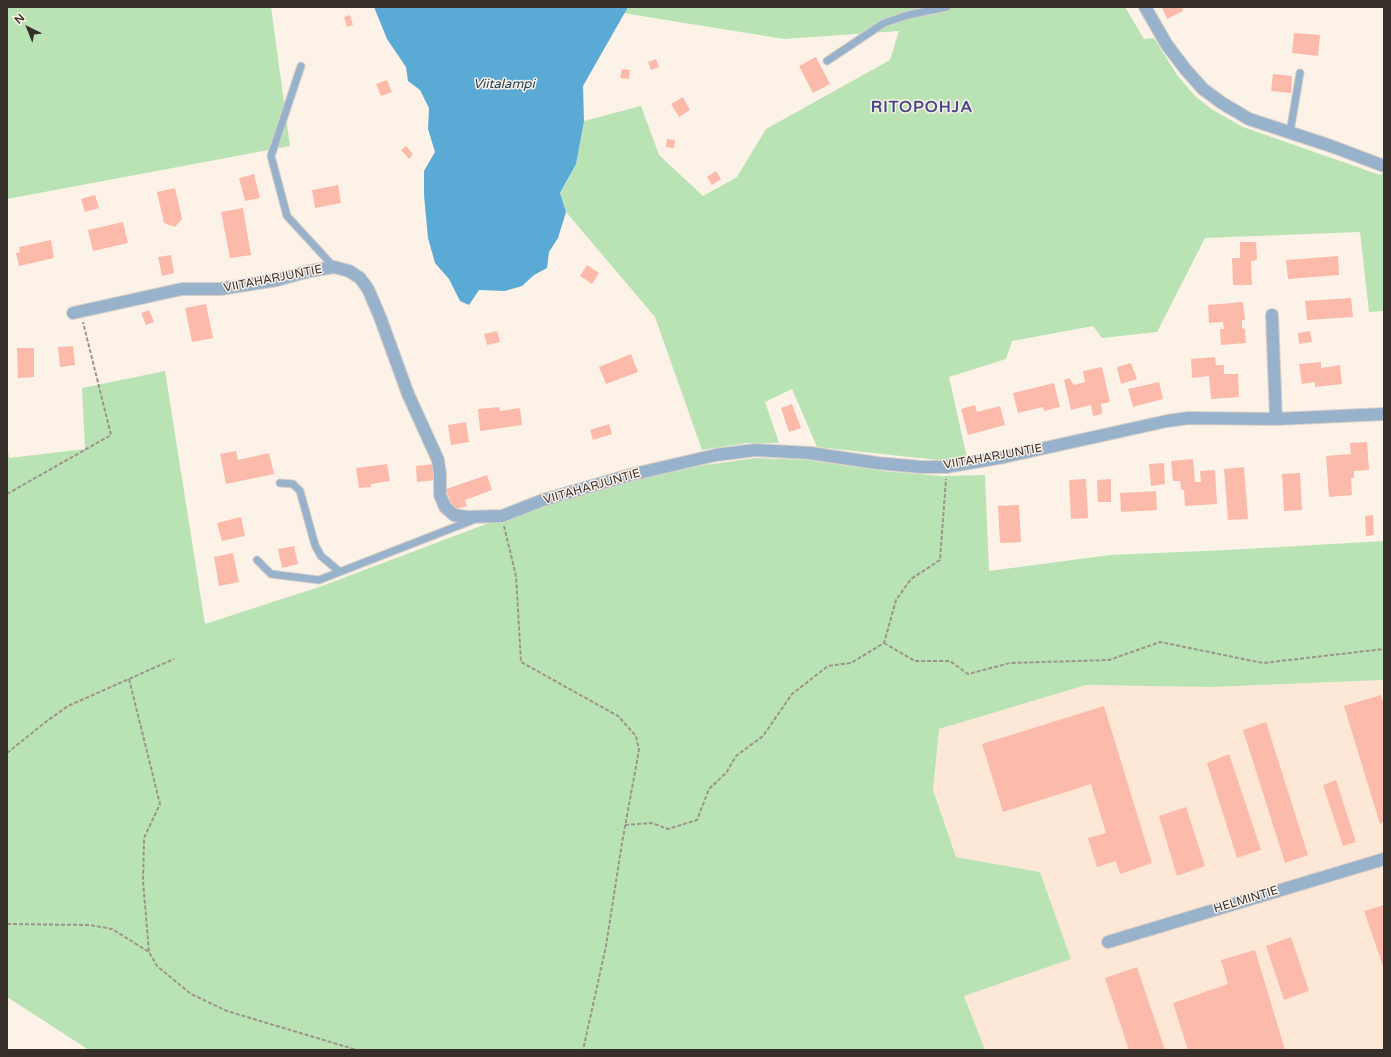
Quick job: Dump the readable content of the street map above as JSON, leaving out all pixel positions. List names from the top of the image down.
{
  "streets": {
    "street": ["VIITAHARJUNTIE", "HELMINTIE"]
  },
  "districts": ["RITOPOHJA"],
  "water": ["Viitalampi"],
  "north": "top left"
}
